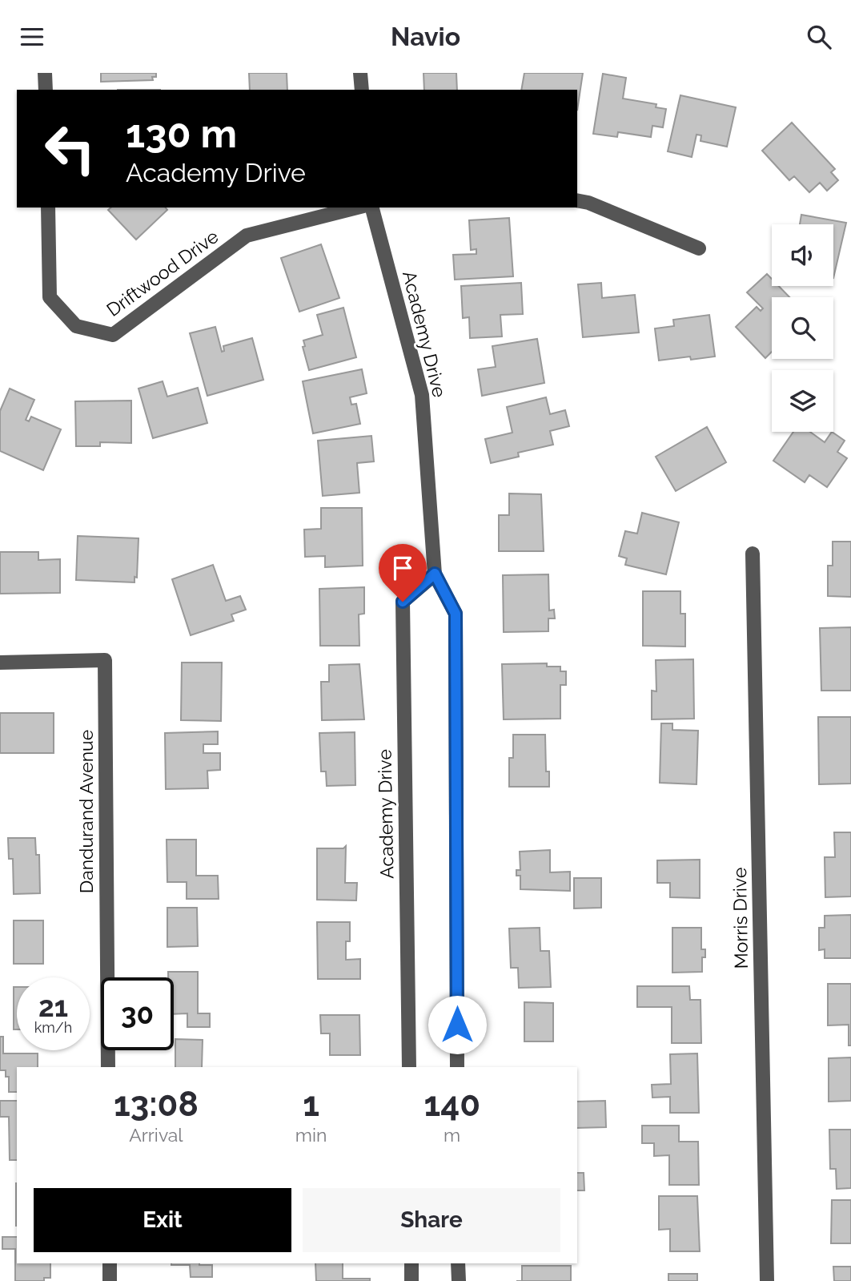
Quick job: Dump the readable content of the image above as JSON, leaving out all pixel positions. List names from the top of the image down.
{
  "streets": {
    "street": [
      "Driftwood Drive",
      "Academy Drive",
      "Dandurand Avenue",
      "Morris Drive"
    ]
  },
  "page": {
    "header": "Navio",
    "turn": ["130 m", "Academy Drive"],
    "speed": "21 km/h",
    "limit": "30",
    "eta": [
      "13:08",
      "Arrival",
      "1",
      "min",
      "140",
      "m"
    ],
    "buttons": ["Exit", "Share"]
  }
}
